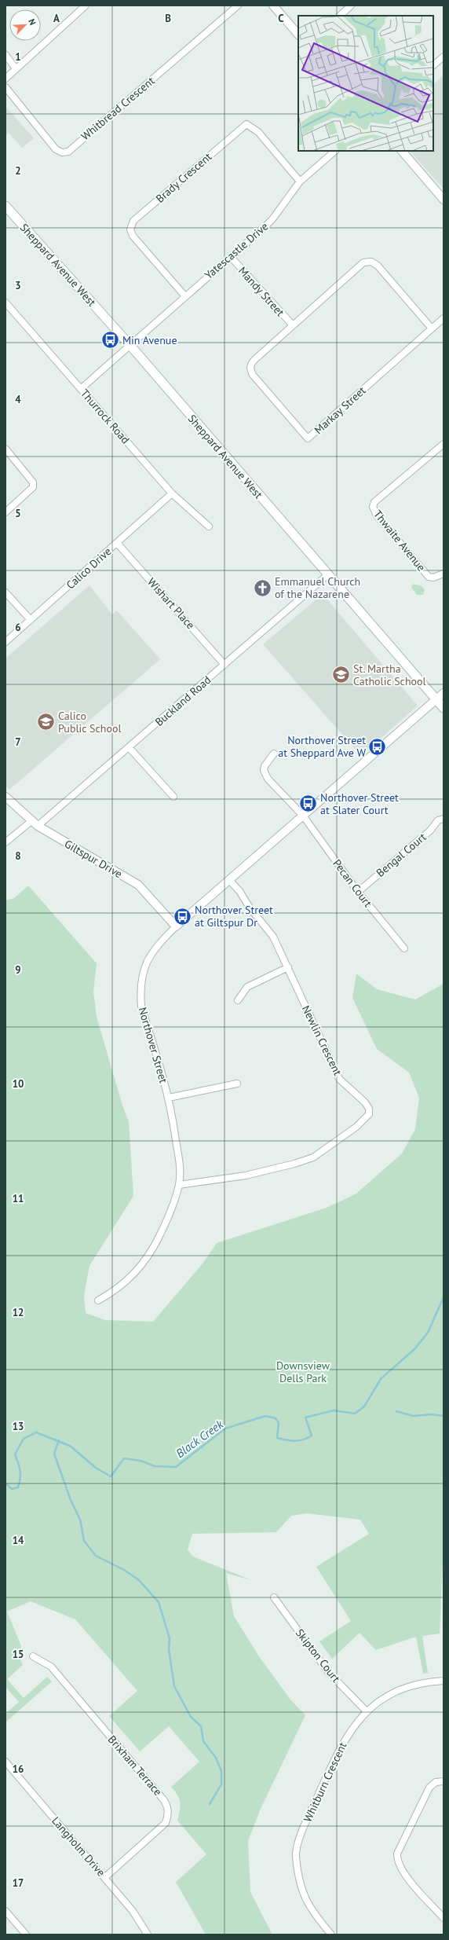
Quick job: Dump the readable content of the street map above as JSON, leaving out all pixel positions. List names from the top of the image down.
{
  "streets": {
    "main road": ["Sheppard Avenue West"],
    "street": [
      "Whitbread Crescent",
      "Brady Crescent",
      "Yatescastle Drive",
      "Mandy Street",
      "Markay Street",
      "Thurrock Road",
      "Thwaite Avenue",
      "Calico Drive",
      "Wishart Place",
      "Buckland Road",
      "Bengal Court",
      "Giltspur Drive",
      "Pecan Court",
      "Newlin Crescent",
      "Northover Street",
      "Skipton Court",
      "Brixham Terrace",
      "Whitburn Crescent",
      "Langholm Drive"
    ]
  },
  "crossings": [
    ["Brady Crescent", "Yatescastle Drive"],
    ["Yatescastle Drive", "Sheppard Avenue West"],
    ["Yatescastle Drive", "Mandy Street"],
    ["Sheppard Avenue West", "Buckland Road"],
    ["Sheppard Avenue West", "Northover Street"],
    ["Mandy Street", "Markay Street"],
    ["Thurrock Road", "Calico Drive"],
    ["Calico Drive", "Wishart Place"],
    ["Wishart Place", "Buckland Road"],
    ["Buckland Road", "Giltspur Drive"],
    ["Bengal Court", "Pecan Court"],
    ["Giltspur Drive", "Northover Street"],
    ["Pecan Court", "Northover Street"],
    ["Newlin Crescent", "Northover Street"],
    ["Skipton Court", "Whitburn Crescent"],
    ["Brixham Terrace", "Langholm Drive"]
  ],
  "water": ["Black Creek"],
  "parks": ["Downsview Dells Park"],
  "places": {
    "bus stop": [
      "Min Avenue",
      "Northover Street at Sheppard Ave W",
      "Northover Street at Slater Court",
      "Northover Street at Giltspur Dr"
    ],
    "church": ["Emmanuel Church of the Nazarene"],
    "school or university": ["St. Martha Catholic School", "Calico Public School"]
  },
  "north": "top right",
  "grid": {
    "columns": ["A", "B", "C"],
    "rows": [
      "1",
      "2",
      "3",
      "4",
      "5",
      "6",
      "7",
      "8",
      "9",
      "10",
      "11",
      "12",
      "13",
      "14",
      "15",
      "16",
      "17"
    ]
  }
}
